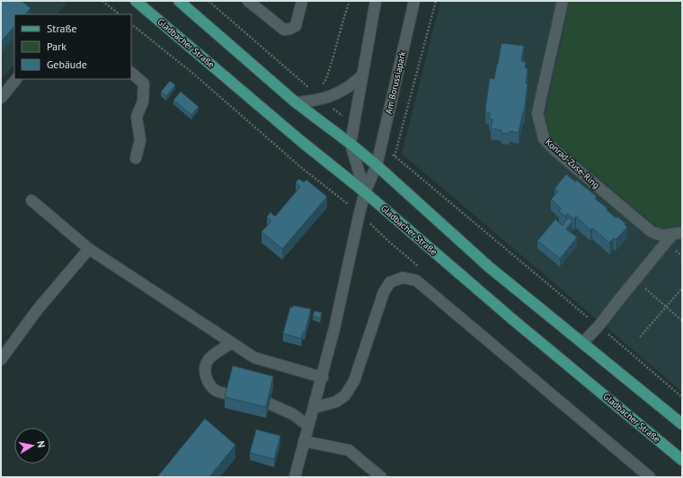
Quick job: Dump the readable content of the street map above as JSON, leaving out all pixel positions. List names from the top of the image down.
{
  "streets": {
    "main road": ["Gladbacher Straße"],
    "street": ["Am Borussiapark", "Konrad-Zuse-Ring"]
  },
  "crossings": [
    ["Gladbacher Straße", "Am Borussiapark"]
  ],
  "legend": ["Straße", "Park", "Gebäude"],
  "north": "right"
}
